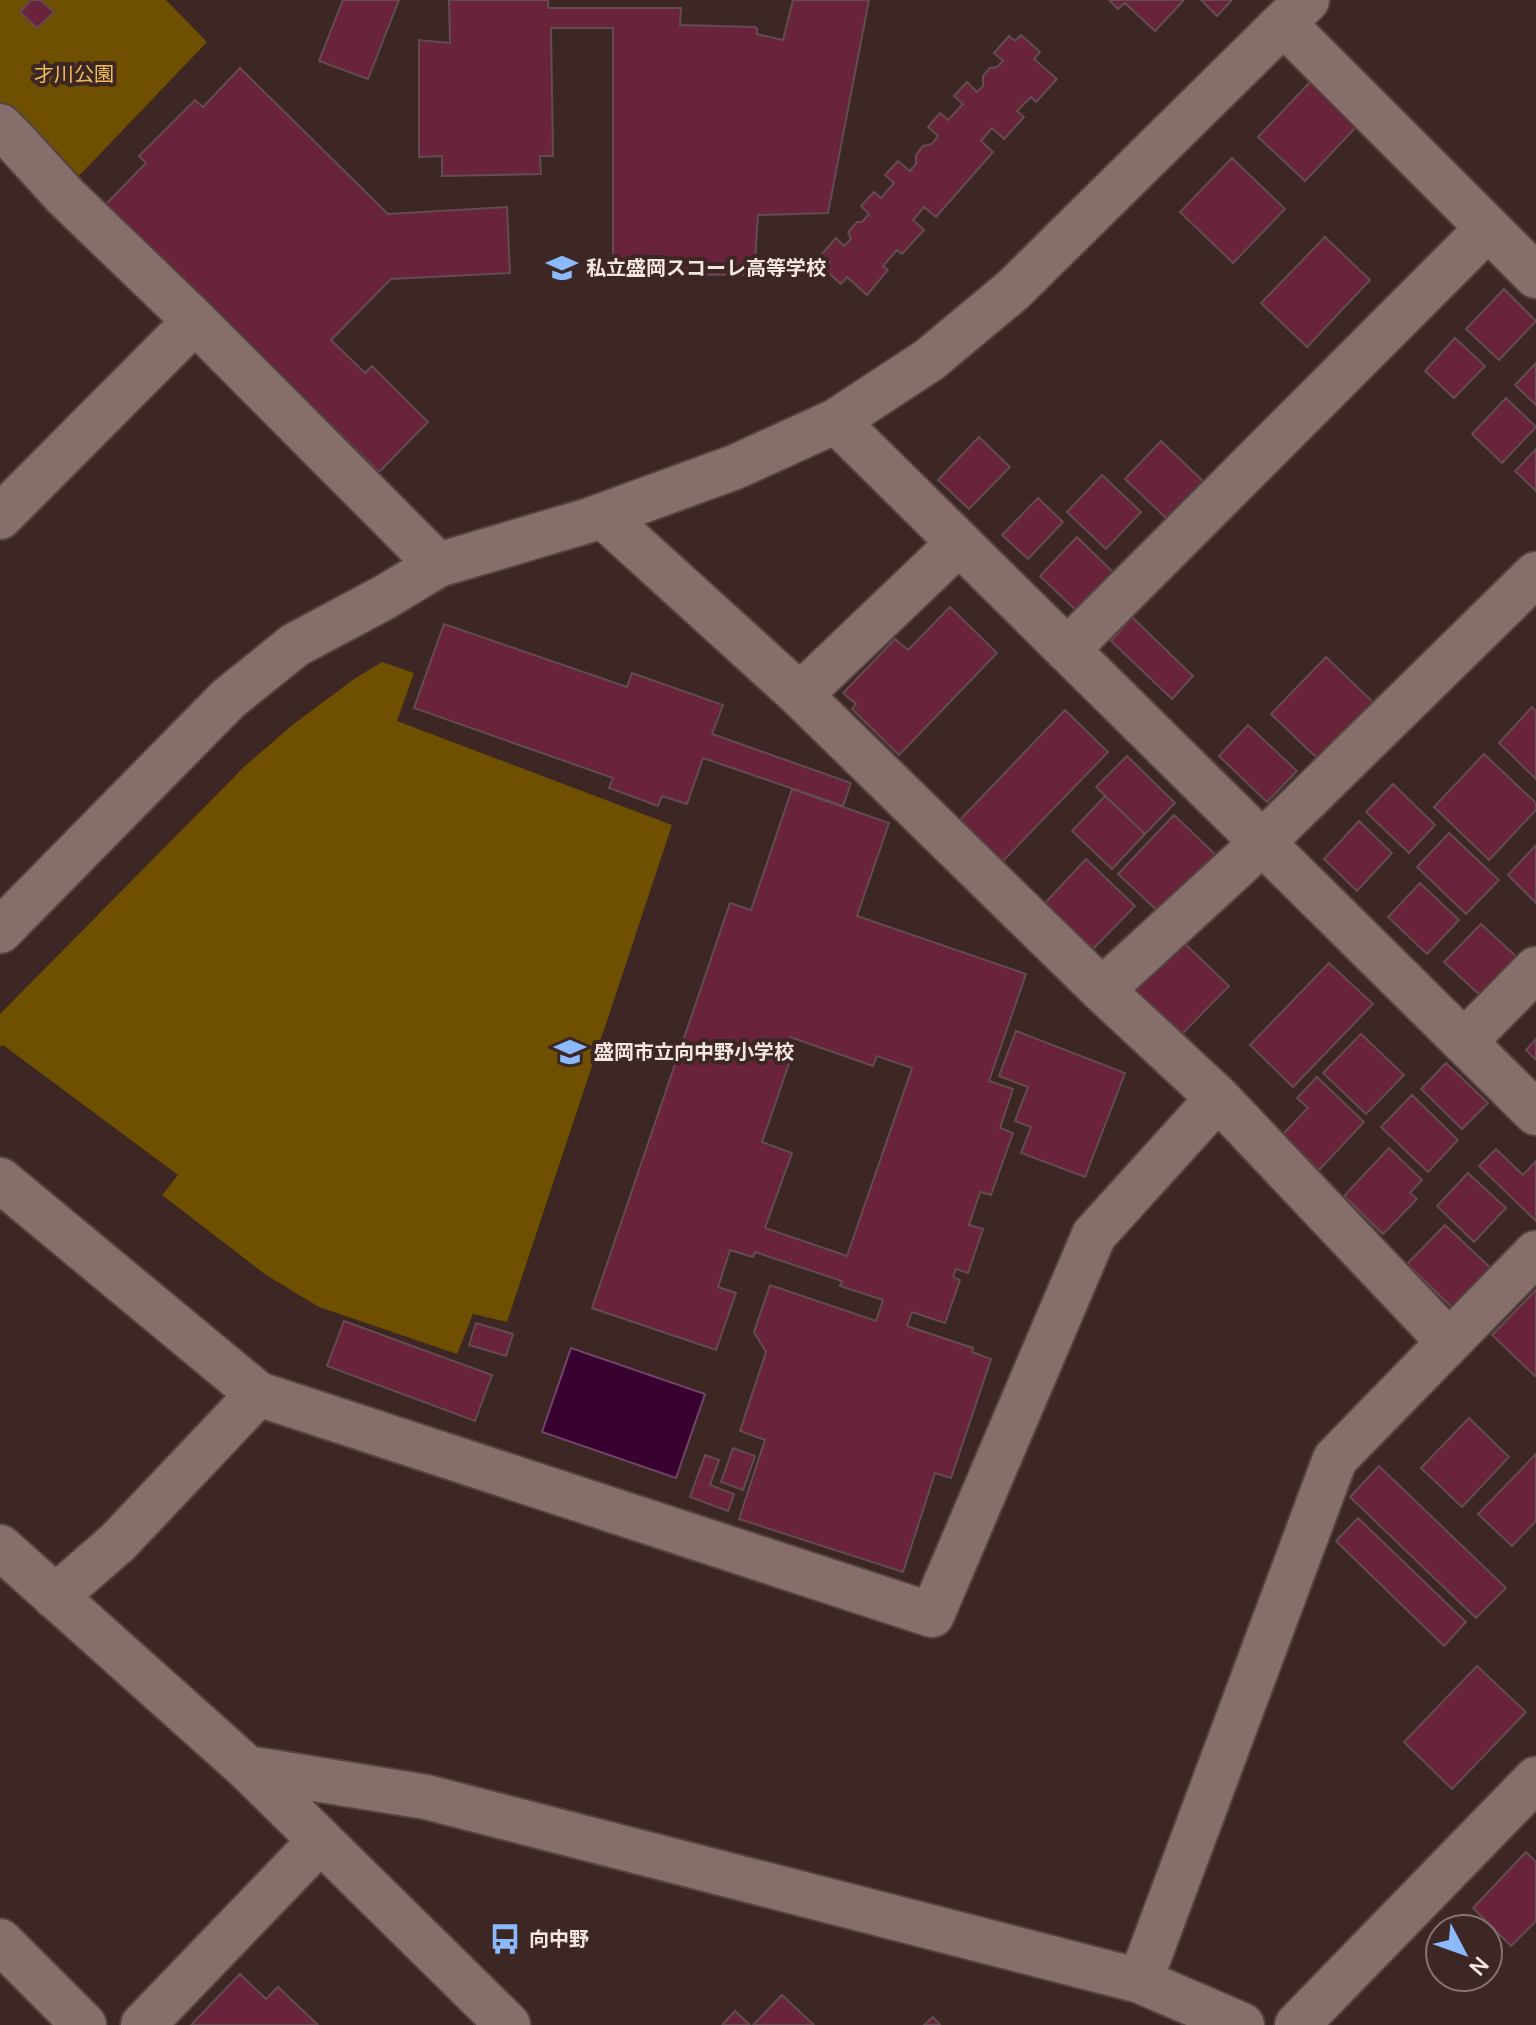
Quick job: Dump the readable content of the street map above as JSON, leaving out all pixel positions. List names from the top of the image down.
{
  "parks": ["才川公園"],
  "places": {
    "school or university": ["私立盛岡スコーレ高等学校", "盛岡市立向中野小学校"],
    "bus stop": ["向中野"]
  },
  "north": "bottom right"
}
